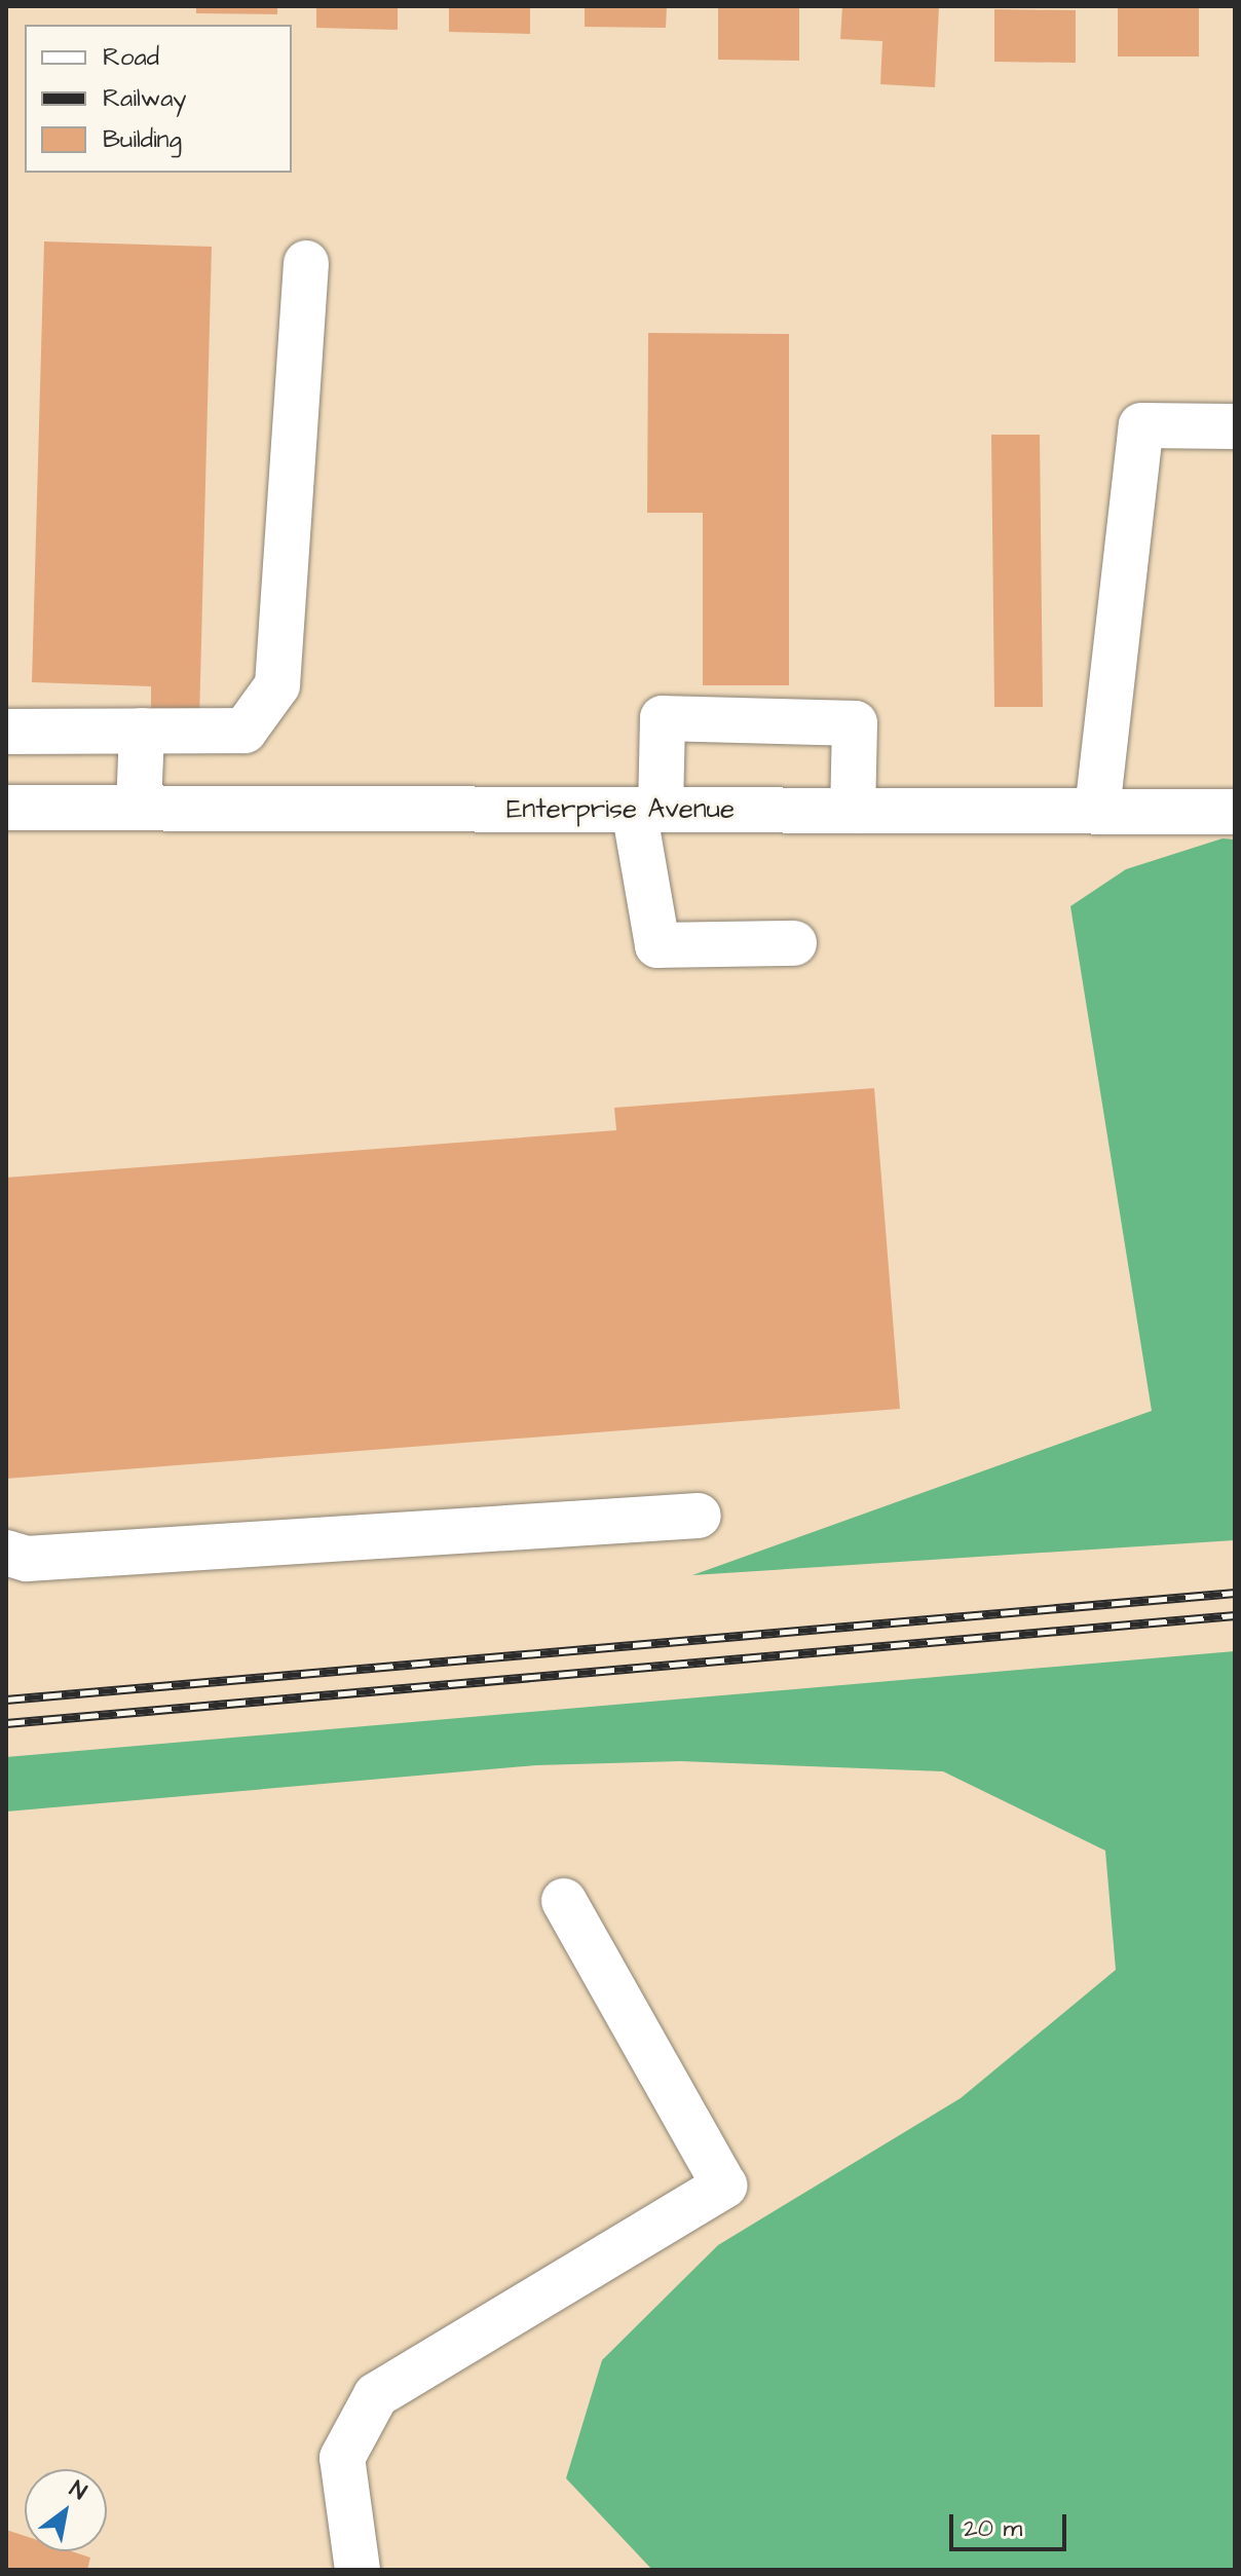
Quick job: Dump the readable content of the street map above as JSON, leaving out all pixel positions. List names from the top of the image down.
{
  "streets": {
    "street": ["Enterprise Avenue"]
  },
  "legend": ["Road", "Railway", "Building"],
  "scale_bar": "20 m",
  "north": "top right"
}
